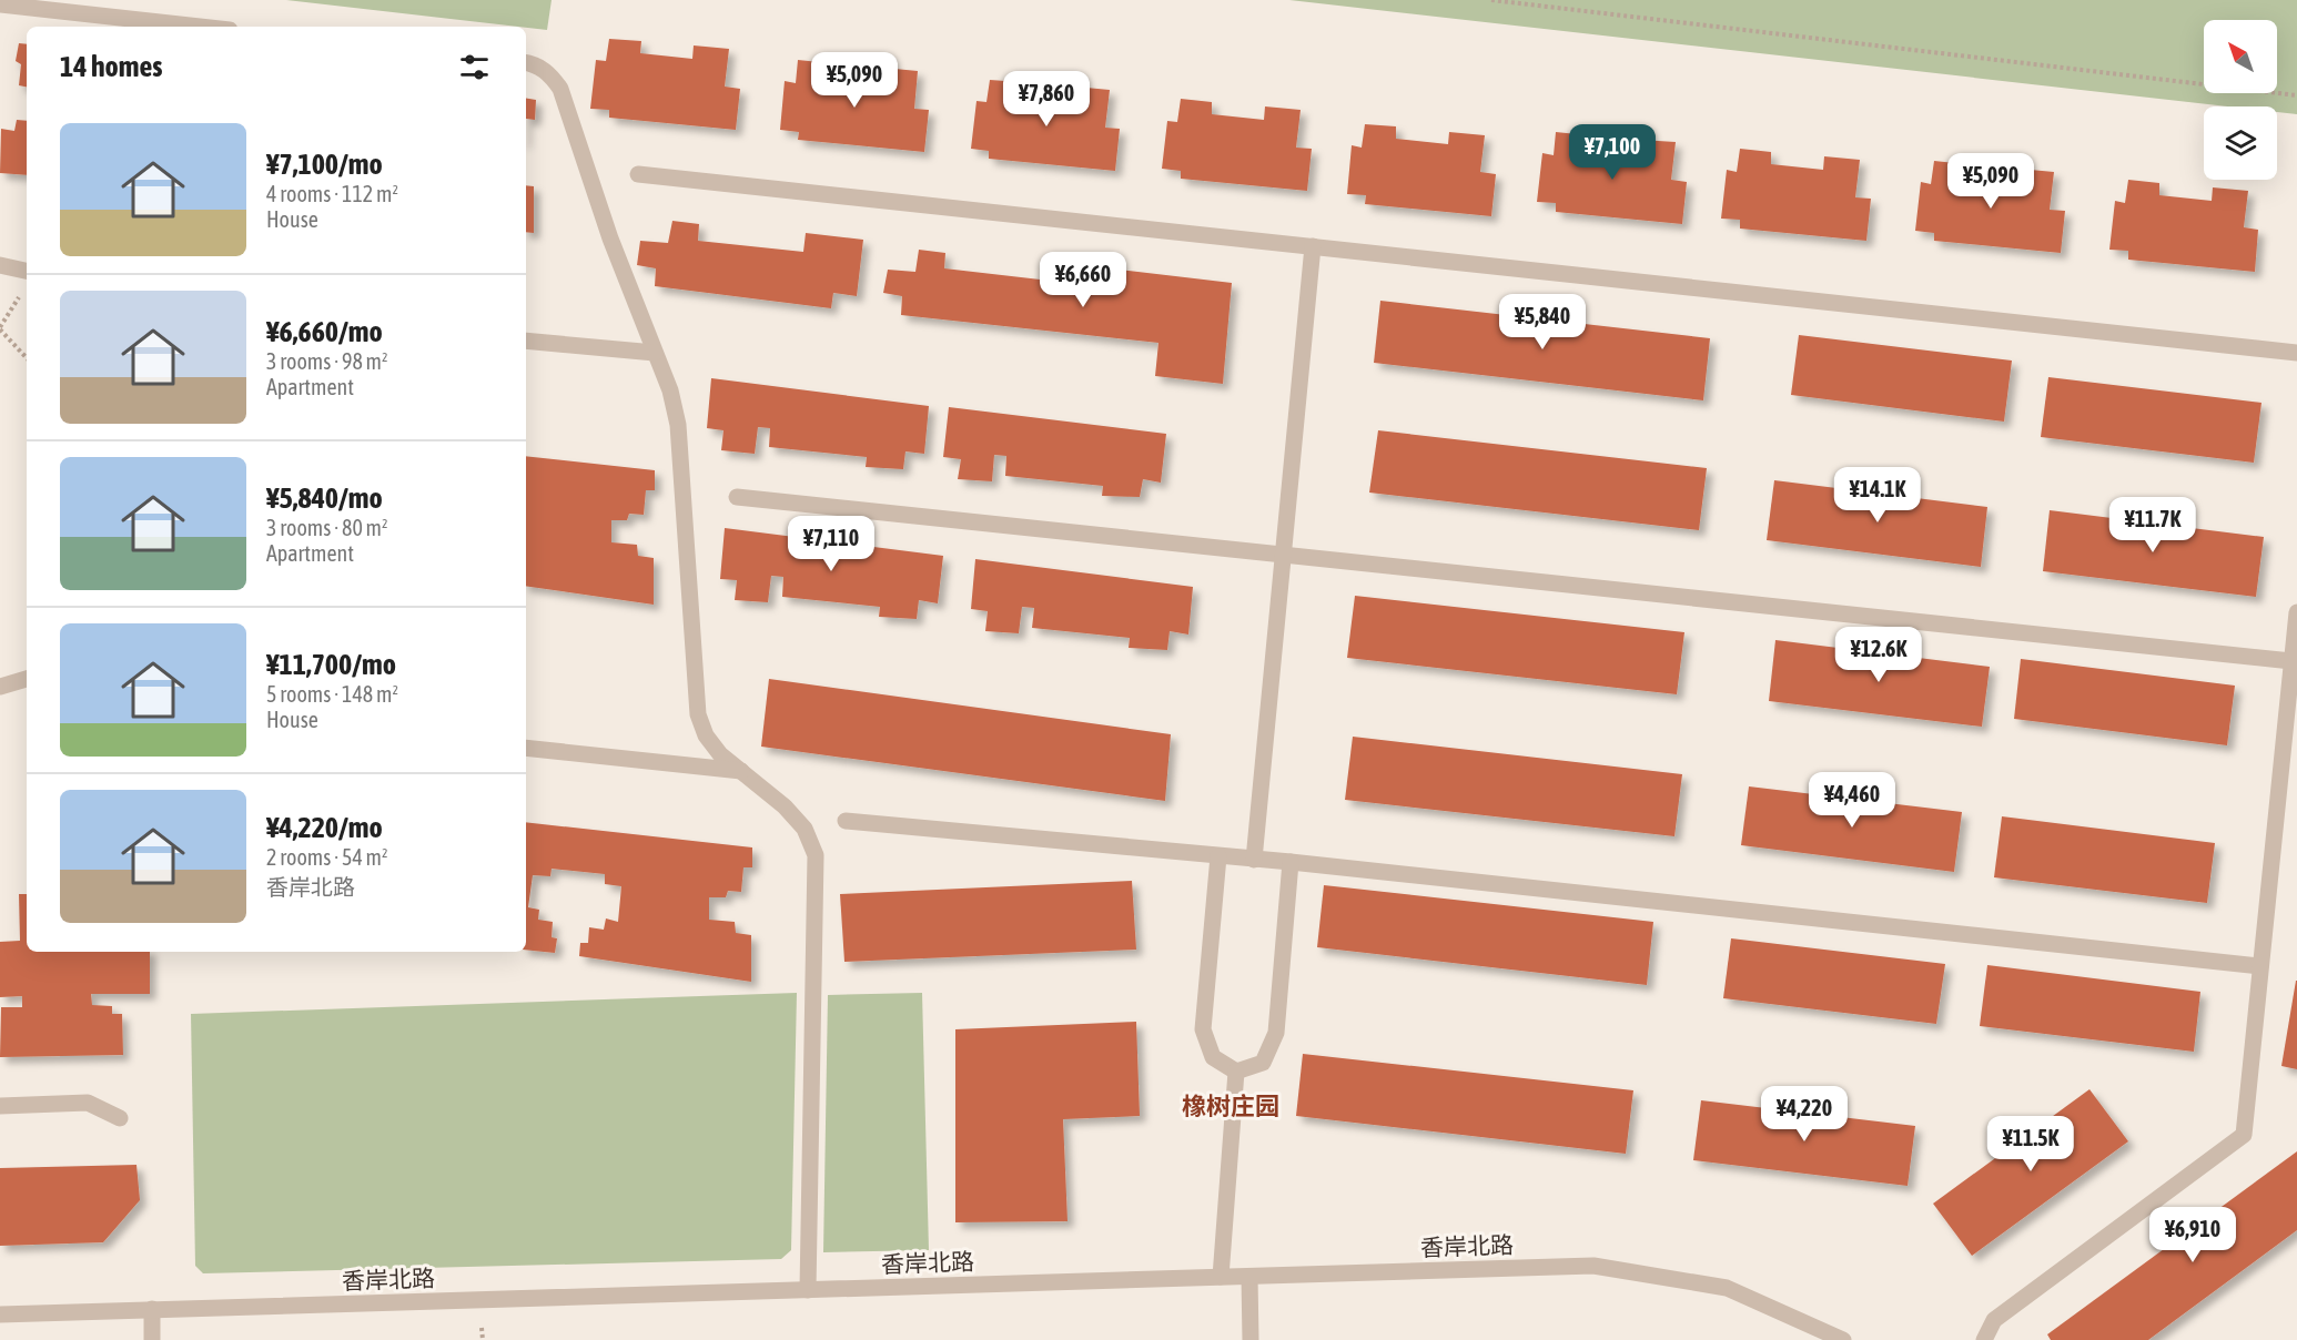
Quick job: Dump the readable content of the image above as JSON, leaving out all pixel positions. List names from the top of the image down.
{
  "streets": {
    "street": ["香岸北路"]
  },
  "districts": ["橡树庄园"],
  "north": "top left",
  "page": {
    "heading": "14 homes",
    "price": [
      "¥5,090",
      "¥7,860",
      "¥7,100",
      "¥5,090",
      "¥6,660",
      "¥5,840",
      "¥14.1K",
      "¥11.7K",
      "¥7,110",
      "¥12.6K",
      "¥4,460",
      "¥4,220",
      "¥11.5K",
      "¥6,910"
    ],
    "list": [
      {
        "name": "¥7,100/mo",
        "note": "4 rooms · 112 m² · House"
      },
      {
        "name": "¥6,660/mo",
        "note": "3 rooms · 98 m² · Apartment"
      },
      {
        "name": "¥5,840/mo",
        "note": "3 rooms · 80 m² · Apartment"
      },
      {
        "name": "¥11,700/mo",
        "note": "5 rooms · 148 m² · House"
      },
      {
        "name": "¥4,220/mo",
        "note": "2 rooms · 54 m² · 香岸北路"
      }
    ]
  }
}
